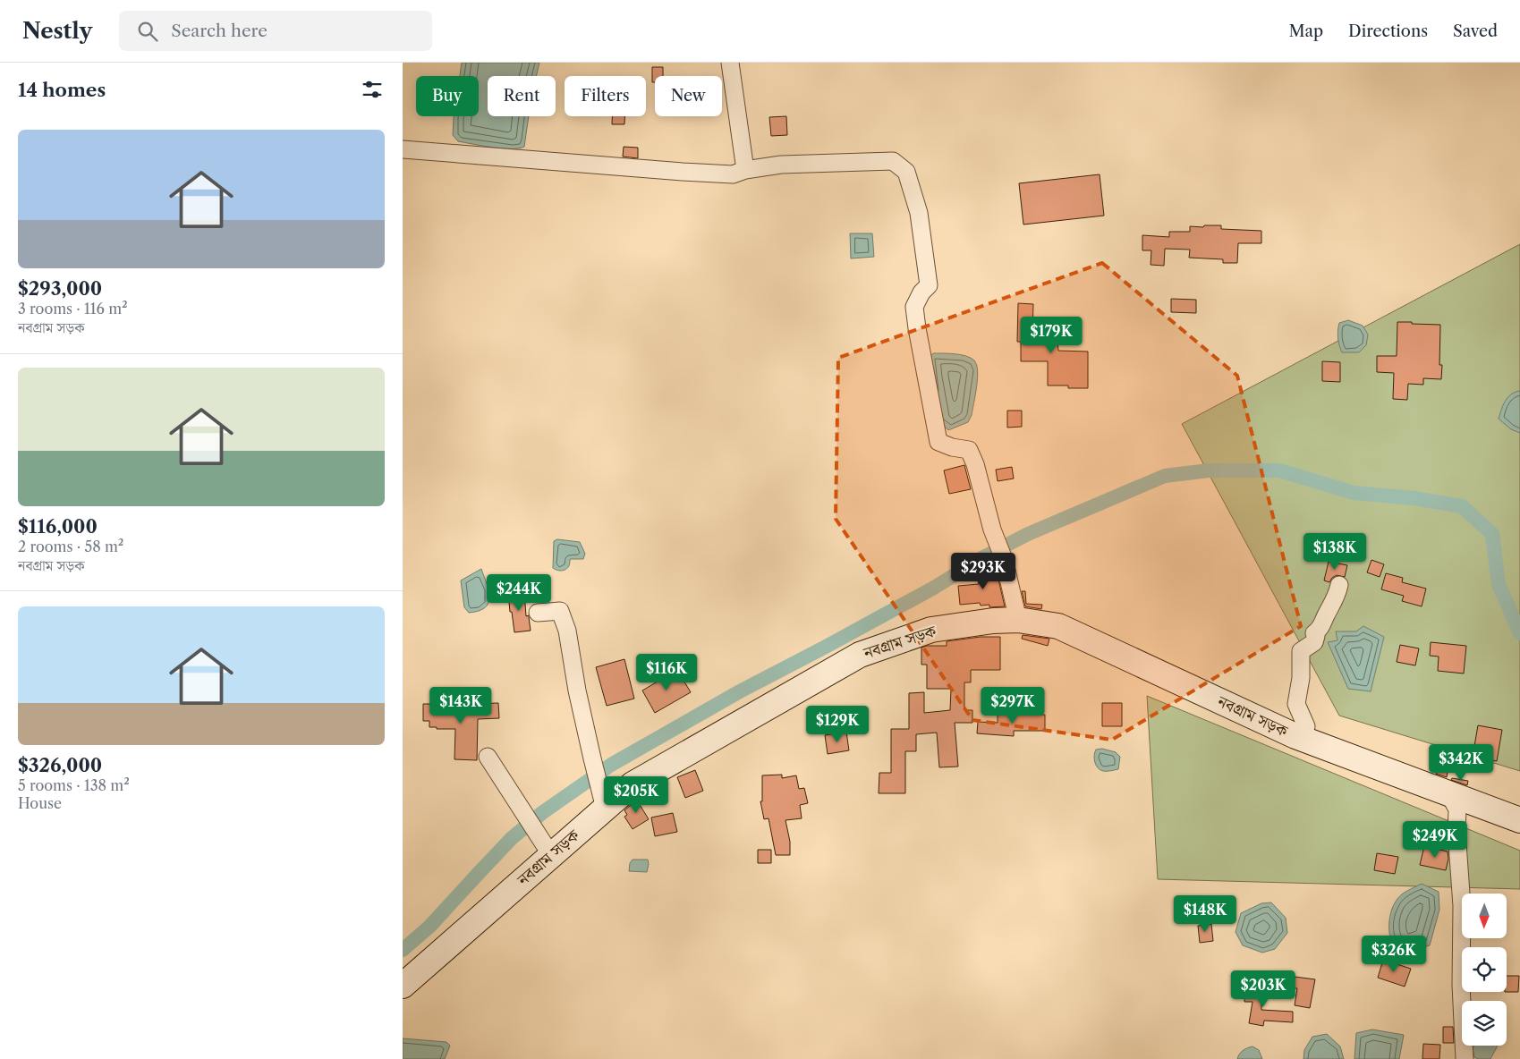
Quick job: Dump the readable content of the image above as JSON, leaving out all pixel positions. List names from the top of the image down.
{
  "streets": {
    "main road": ["নবগ্রাম সড়ক"]
  },
  "north": "bottom",
  "page": {
    "header": "Nestly",
    "search": "Search here",
    "nav": ["Map", "Directions", "Saved"],
    "heading": "14 homes",
    "chip": [
      "Buy",
      "Rent",
      "Filters",
      "New"
    ],
    "list": [
      {
        "name": "$293,000",
        "note": "3 rooms · 116 m² · নবগ্রাম সড়ক"
      },
      {
        "name": "$116,000",
        "note": "2 rooms · 58 m² · নবগ্রাম সড়ক"
      },
      {
        "name": "$326,000",
        "note": "5 rooms · 138 m² · House"
      }
    ],
    "price": [
      "$179K",
      "$138K",
      "$293K",
      "$244K",
      "$116K",
      "$143K",
      "$297K",
      "$129K",
      "$342K",
      "$205K",
      "$249K",
      "$148K",
      "$326K",
      "$203K"
    ]
  }
}
